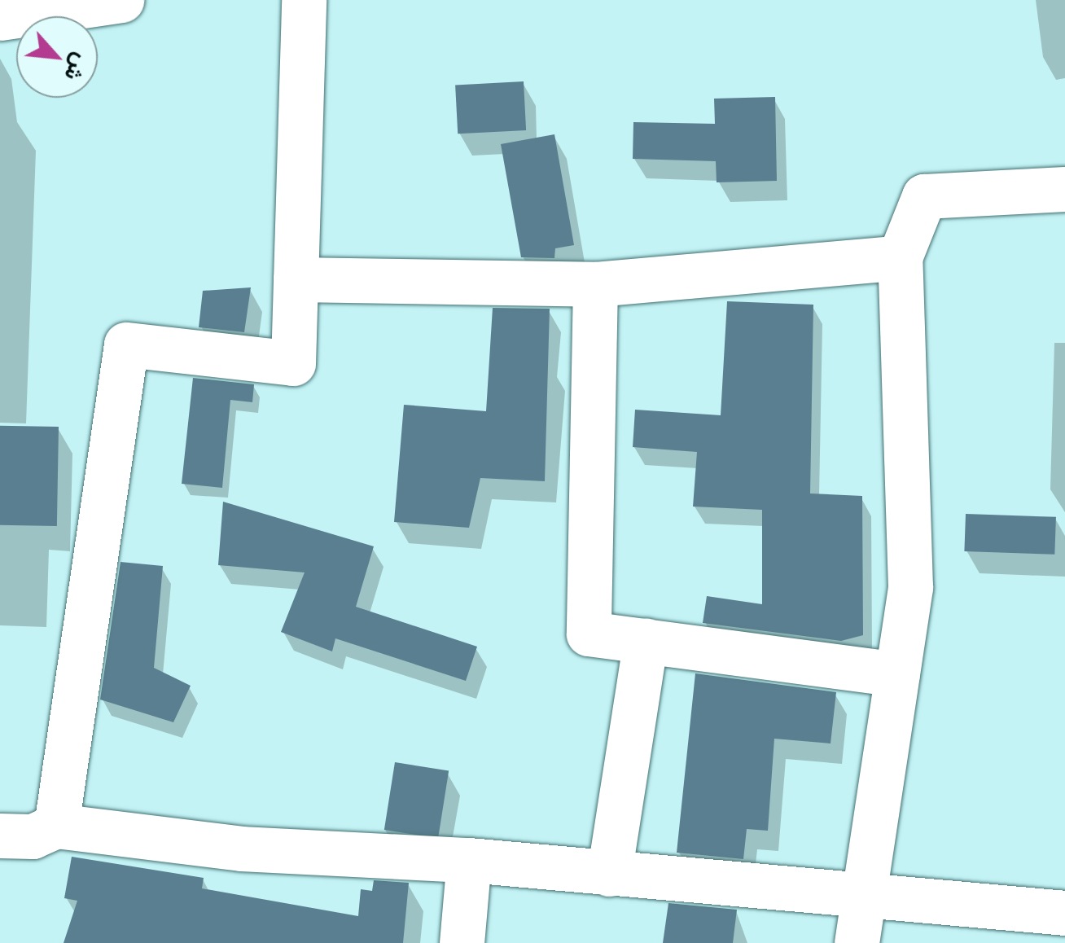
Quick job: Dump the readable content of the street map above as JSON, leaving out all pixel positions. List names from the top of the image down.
{
  "north": "bottom right"
}
